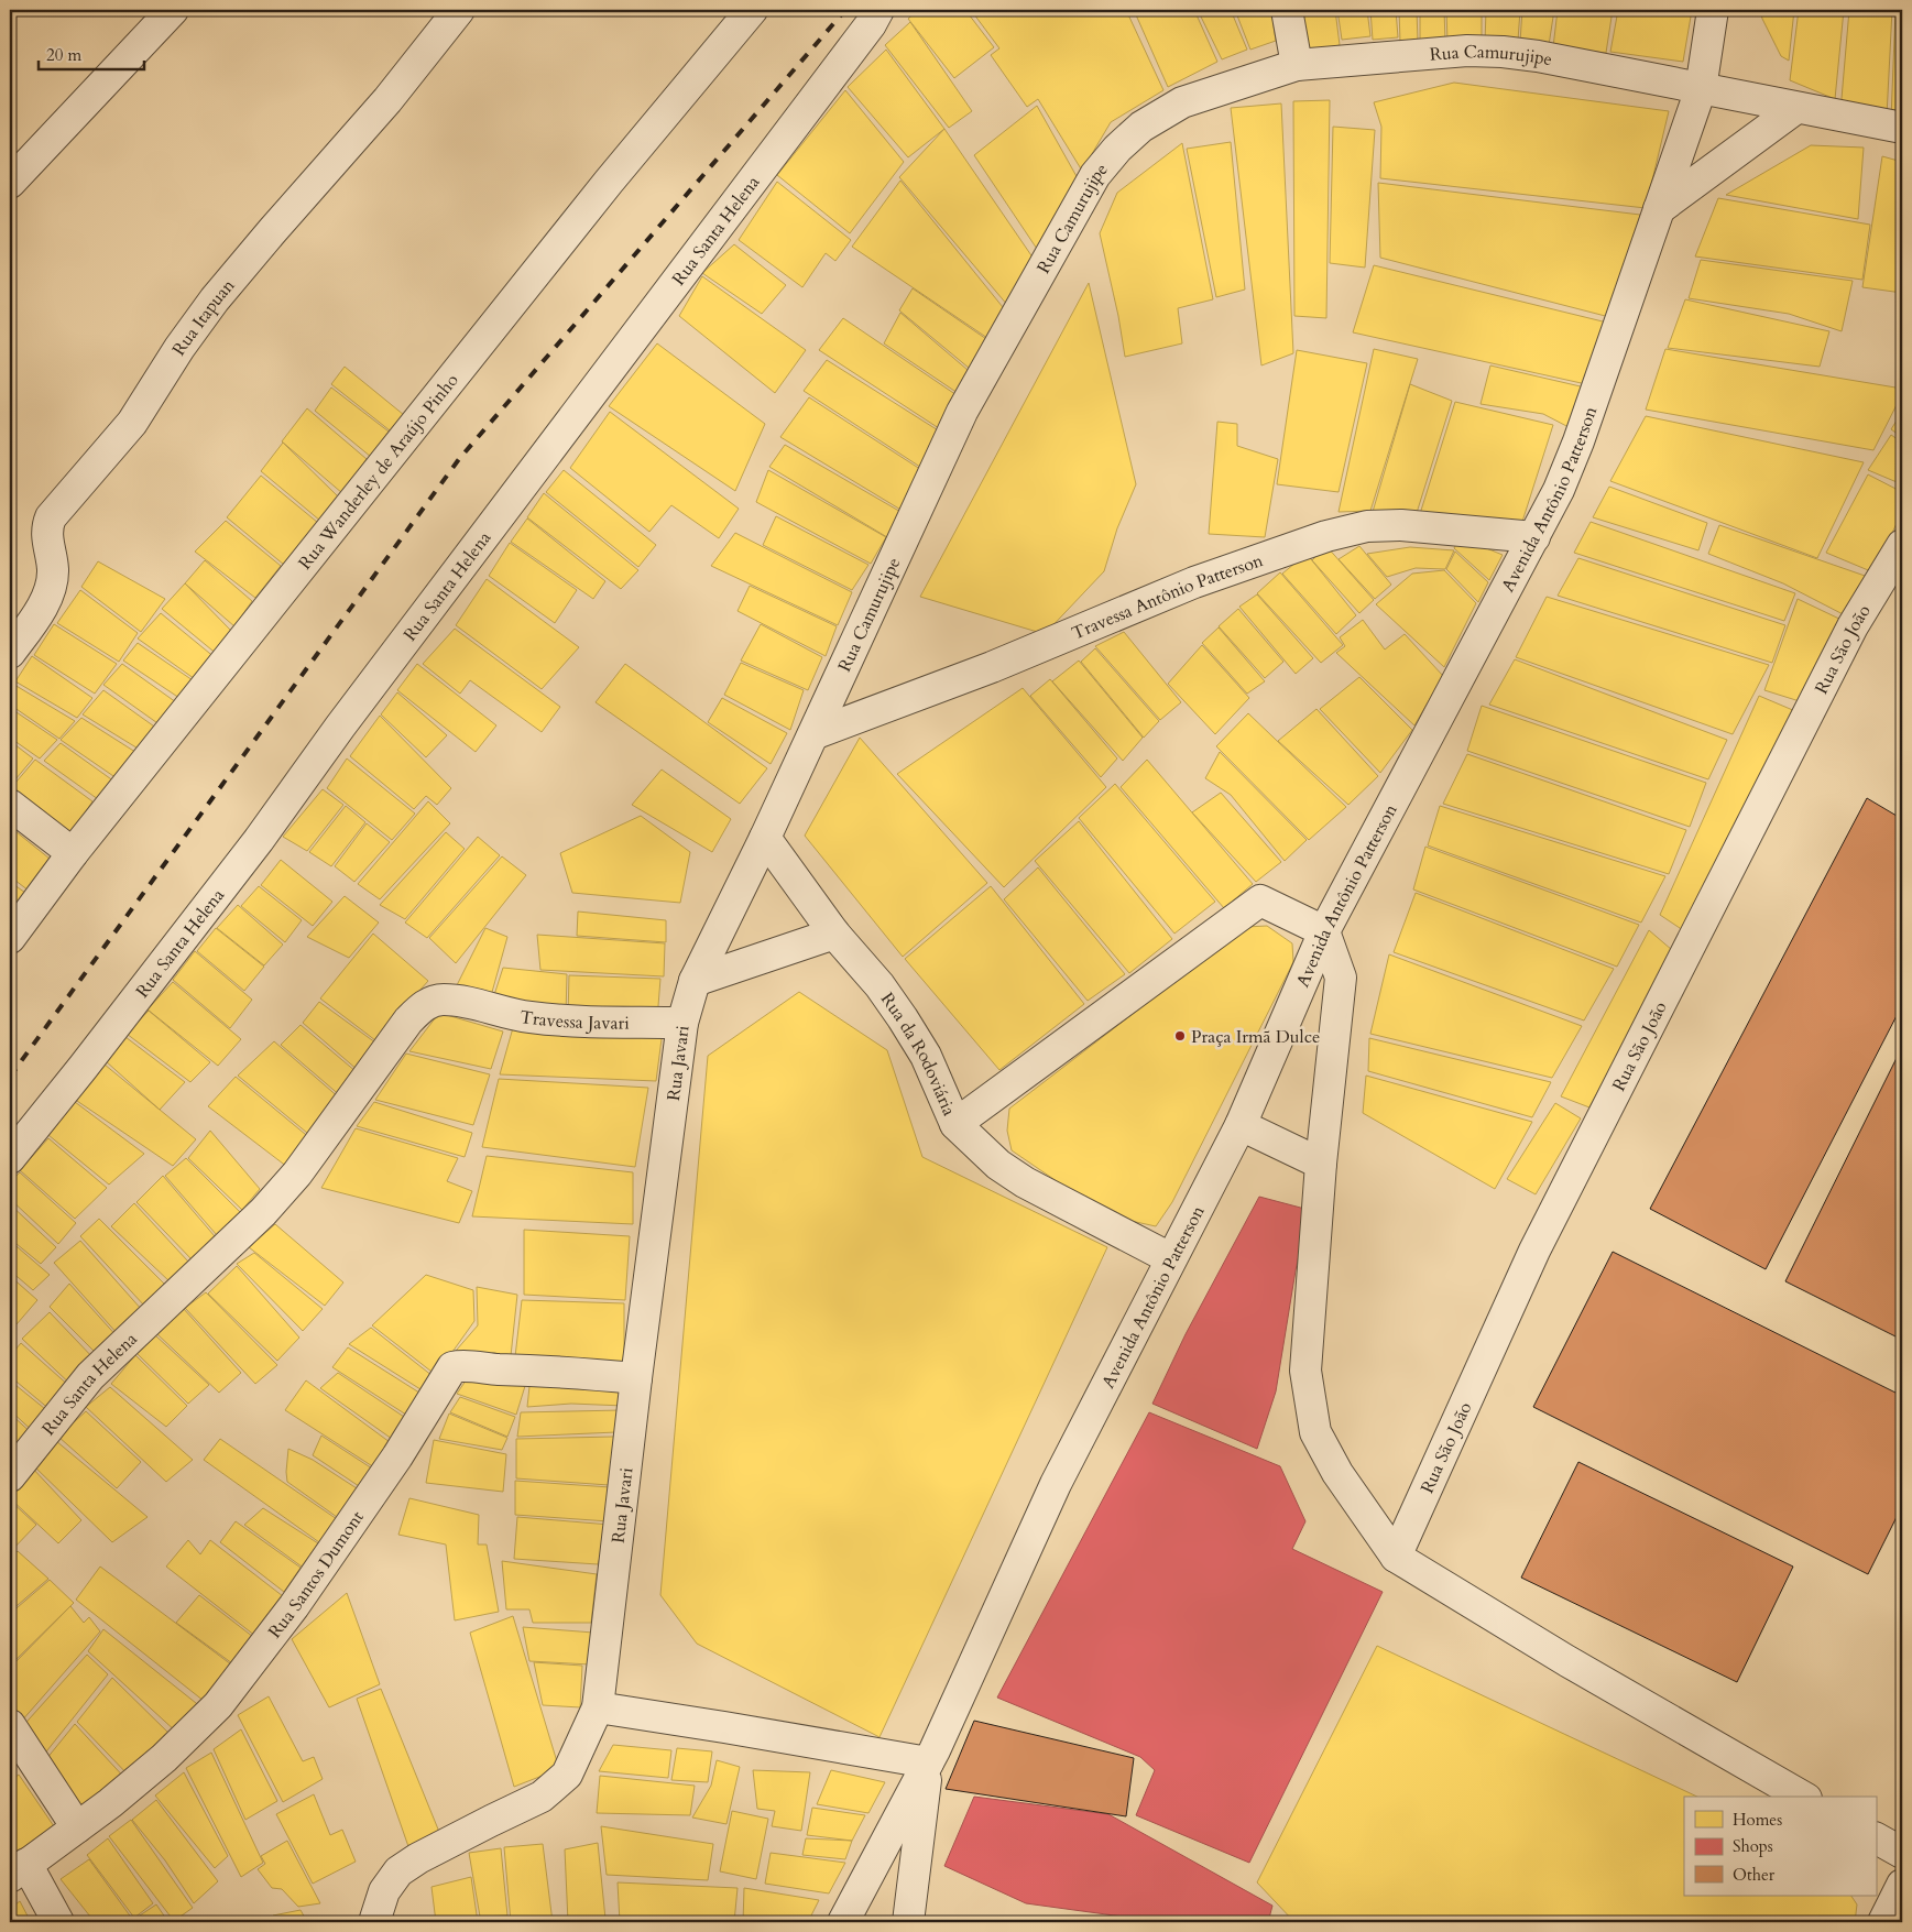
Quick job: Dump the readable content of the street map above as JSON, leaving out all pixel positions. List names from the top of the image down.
{
  "streets": {
    "street": [
      "Rua Camurujipe",
      "Rua Santa Helena",
      "Rua Itapuan",
      "Rua Wanderley de Araújo Pinho",
      "Avenida Antônio Patterson",
      "Travessa Antônio Patterson",
      "Rua São João",
      "Travessa Javari",
      "Rua da Rodoviária",
      "Rua Javari",
      "Rua Santos Dumont"
    ]
  },
  "crossings": [
    ["Rua Camurujipe", "Avenida Antônio Patterson"],
    ["Rua Camurujipe", "Travessa Antônio Patterson"],
    ["Rua Camurujipe", "Rua da Rodoviária"],
    ["Rua Camurujipe", "Rua Javari"],
    ["Rua Santa Helena", "Travessa Javari"],
    ["Avenida Antônio Patterson", "Travessa Antônio Patterson"],
    ["Avenida Antônio Patterson", "Rua da Rodoviária"],
    ["Travessa Javari", "Rua Javari"],
    ["Rua da Rodoviária", "Rua Javari"],
    ["Rua Javari", "Rua Santos Dumont"]
  ],
  "places": ["Praça Irmã Dulce"],
  "legend": ["Homes", "Shops", "Other"],
  "scale_bar": "20 m"
}
